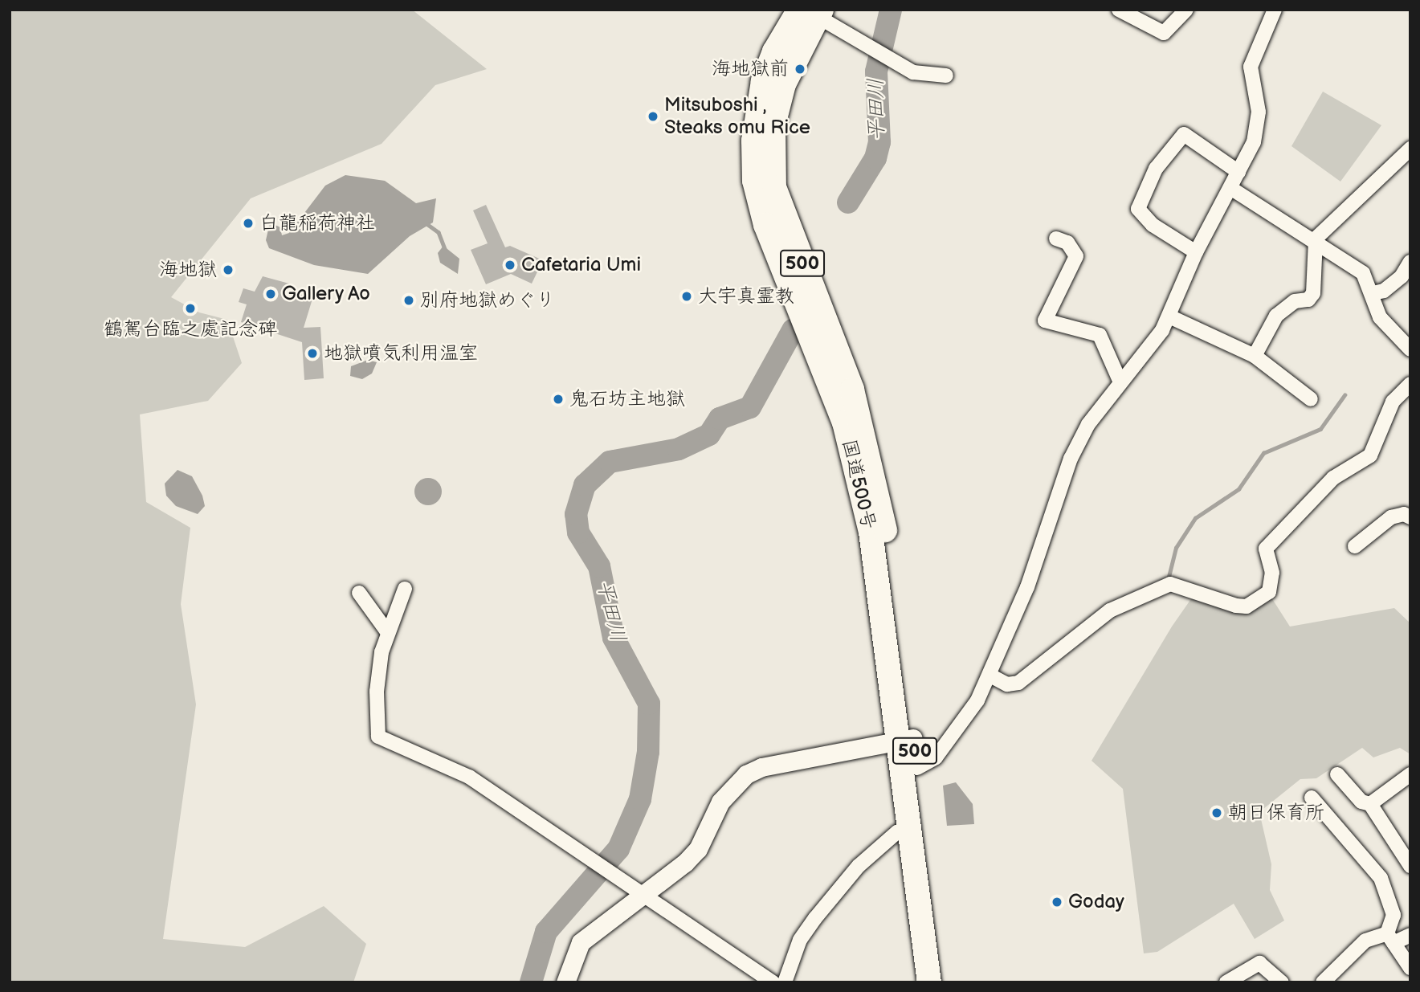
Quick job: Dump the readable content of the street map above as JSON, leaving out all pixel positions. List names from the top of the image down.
{
  "streets": {
    "highway": ["500", "国道500号"]
  },
  "water": ["平田川"],
  "places": [
    "海地獄前",
    "Mitsuboshi , Steaks omu Rice",
    "白龍稲荷神社",
    "Cafetaria Umi",
    "海地獄",
    "Gallery Ao",
    "大宇真霊教",
    "別府地獄めぐり",
    "鶴駕台臨之處記念碑",
    "地獄噴気利用温室",
    "鬼石坊主地獄",
    "朝日保育所",
    "Goday"
  ]
}
